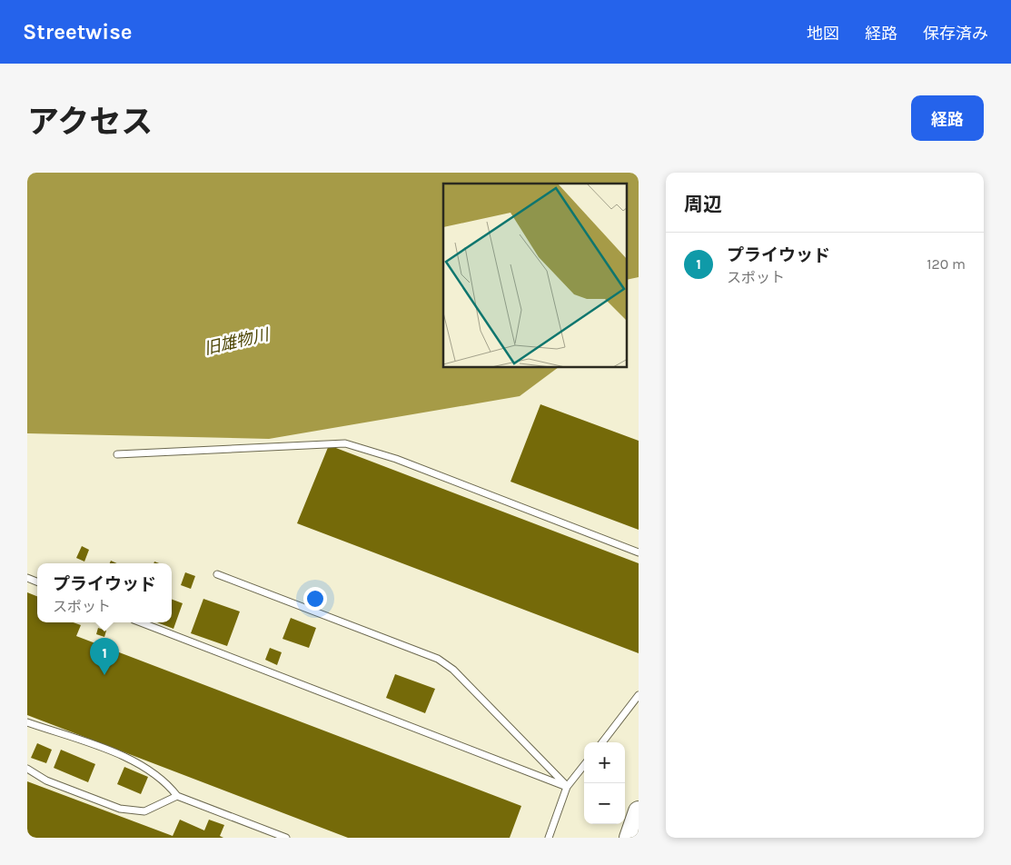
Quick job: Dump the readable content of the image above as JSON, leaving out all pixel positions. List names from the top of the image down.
{
  "water": ["旧雄物川"],
  "page": {
    "header": "Streetwise",
    "nav": ["地図", "経路", "保存済み"],
    "title": "アクセス",
    "buttons": "経路",
    "heading": "周辺",
    "list": [
      {
        "mark": "1",
        "name": "プライウッド",
        "note": "スポット",
        "value": "120 m"
      }
    ],
    "popup": ["プライウッド", "スポット"],
    "pins": "1",
    "map_buttons": ["+", "−"]
  }
}
